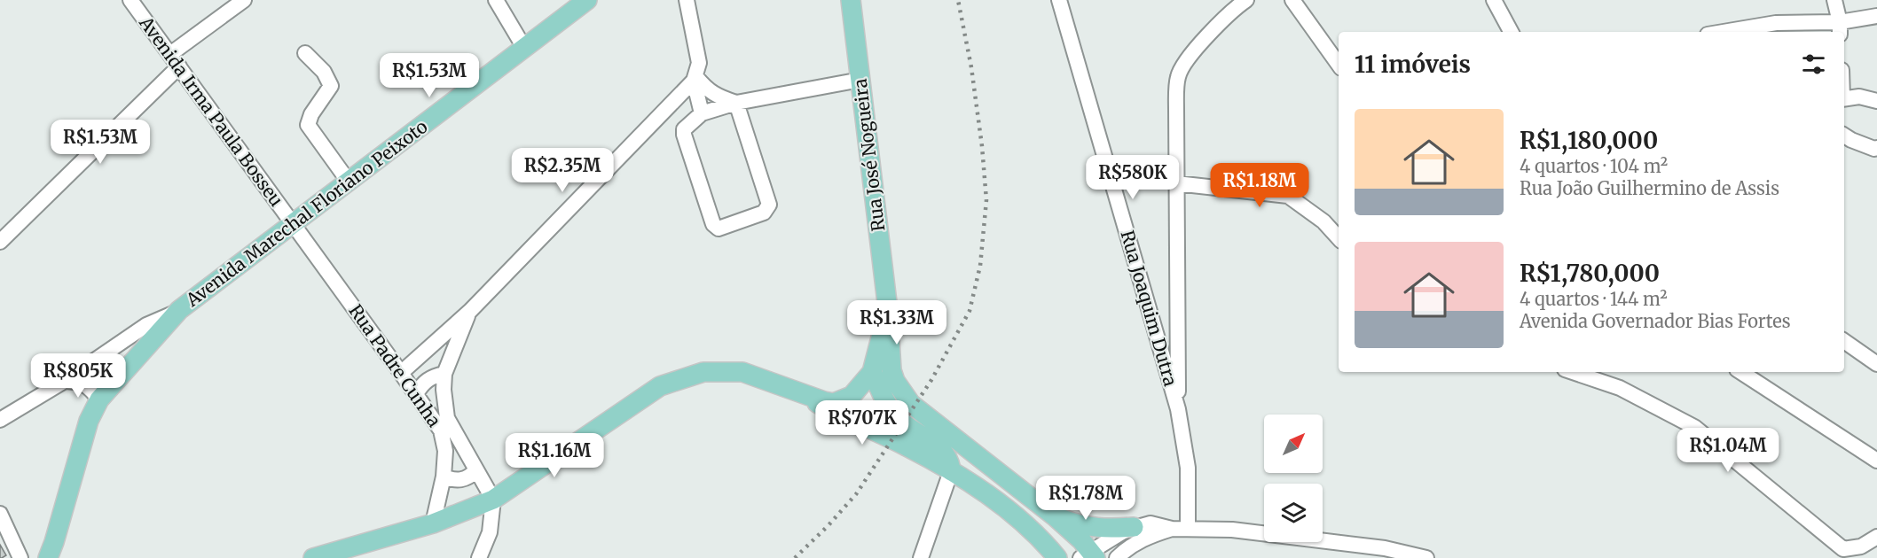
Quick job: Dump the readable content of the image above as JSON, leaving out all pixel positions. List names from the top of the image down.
{
  "streets": {
    "main road": ["Rua José Nogueira", "Avenida Marechal Floriano Peixoto"],
    "street": ["Avenida Irma Paula Bosseu", "Rua Joaquim Dutra", "Rua Padre Cunha"]
  },
  "crossings": [
    ["Avenida Irma Paula Bosseu", "Avenida Marechal Floriano Peixoto"],
    ["Avenida Irma Paula Bosseu", "Rua Padre Cunha"],
    ["Avenida Marechal Floriano Peixoto", "Rua Padre Cunha"]
  ],
  "north": "top right",
  "page": {
    "heading": "11 imóveis",
    "price": [
      "R$1.53M",
      "R$1.53M",
      "R$2.35M",
      "R$580K",
      "R$1.18M",
      "R$1.33M",
      "R$805K",
      "R$707K",
      "R$1.04M",
      "R$1.16M",
      "R$1.78M"
    ],
    "list": [
      {
        "name": "R$1,180,000",
        "note": "4 quartos · 104 m² · Rua João Guilhermino de Assis"
      },
      {
        "name": "R$1,780,000",
        "note": "4 quartos · 144 m² · Avenida Governador Bias Fortes"
      }
    ]
  }
}
